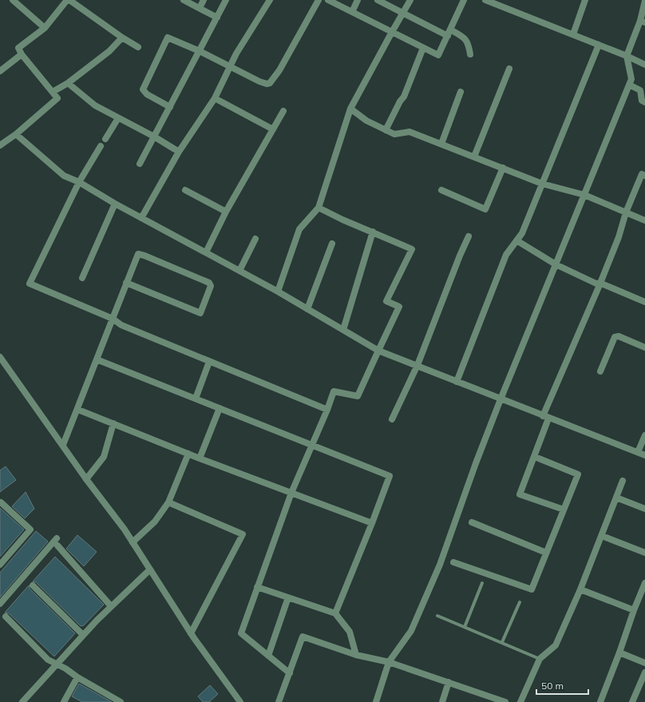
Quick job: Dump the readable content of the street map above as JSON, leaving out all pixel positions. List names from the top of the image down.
{
  "scale_bar": "50 m"
}
